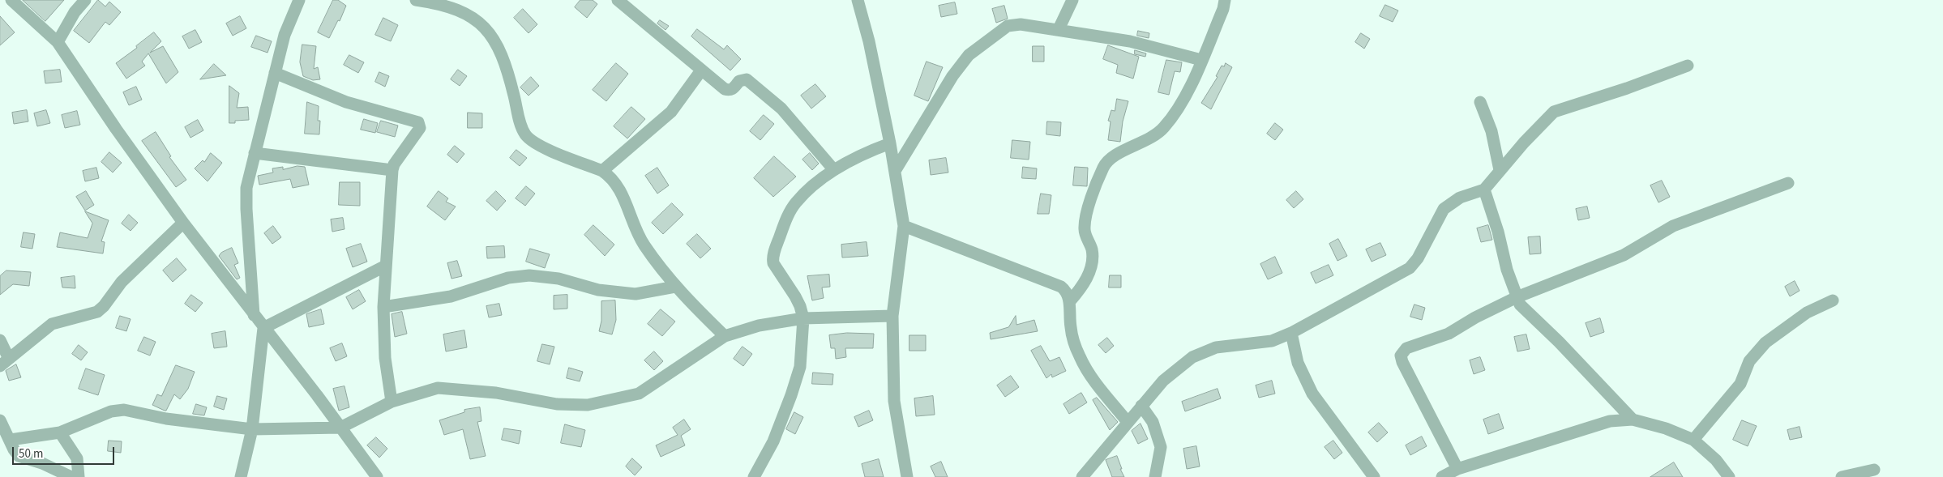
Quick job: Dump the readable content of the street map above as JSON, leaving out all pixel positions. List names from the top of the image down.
{
  "scale_bar": "50 m"
}
